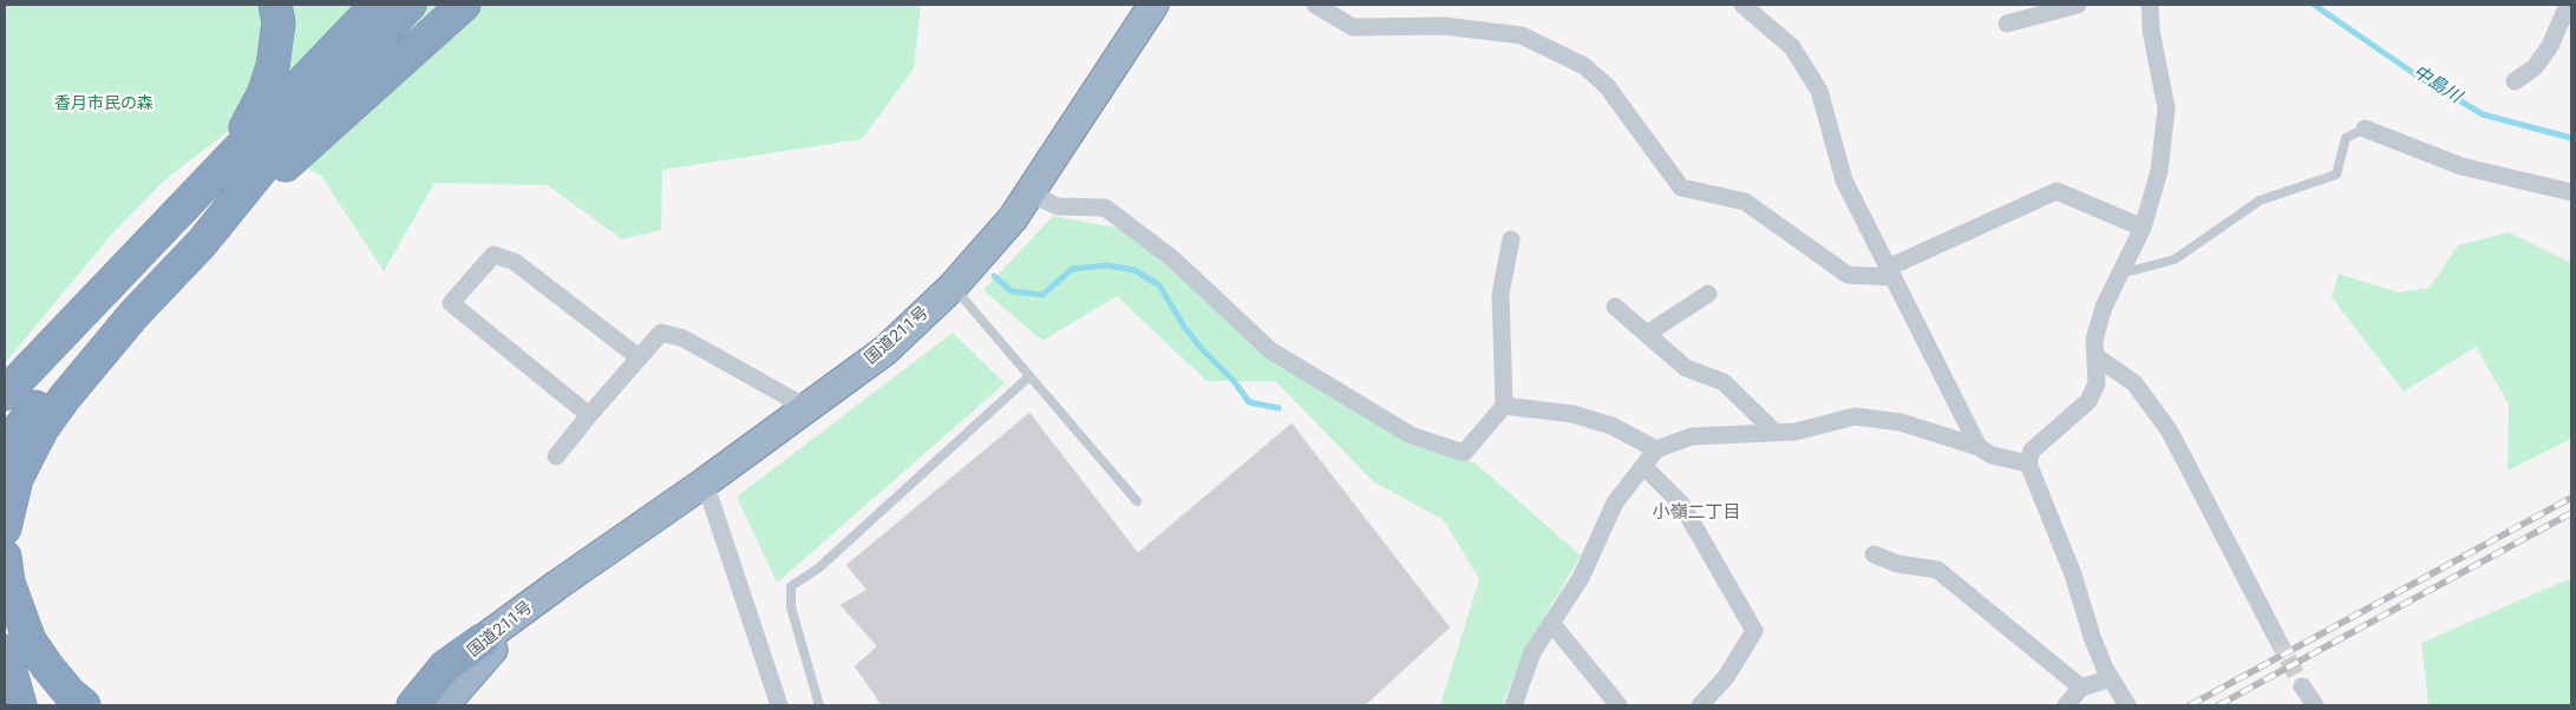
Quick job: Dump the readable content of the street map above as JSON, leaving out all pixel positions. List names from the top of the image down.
{
  "streets": {
    "highway": ["国道211号"]
  },
  "districts": ["小嶺二丁目"],
  "water": ["中島川"],
  "parks": ["香月市民の森"]
}
